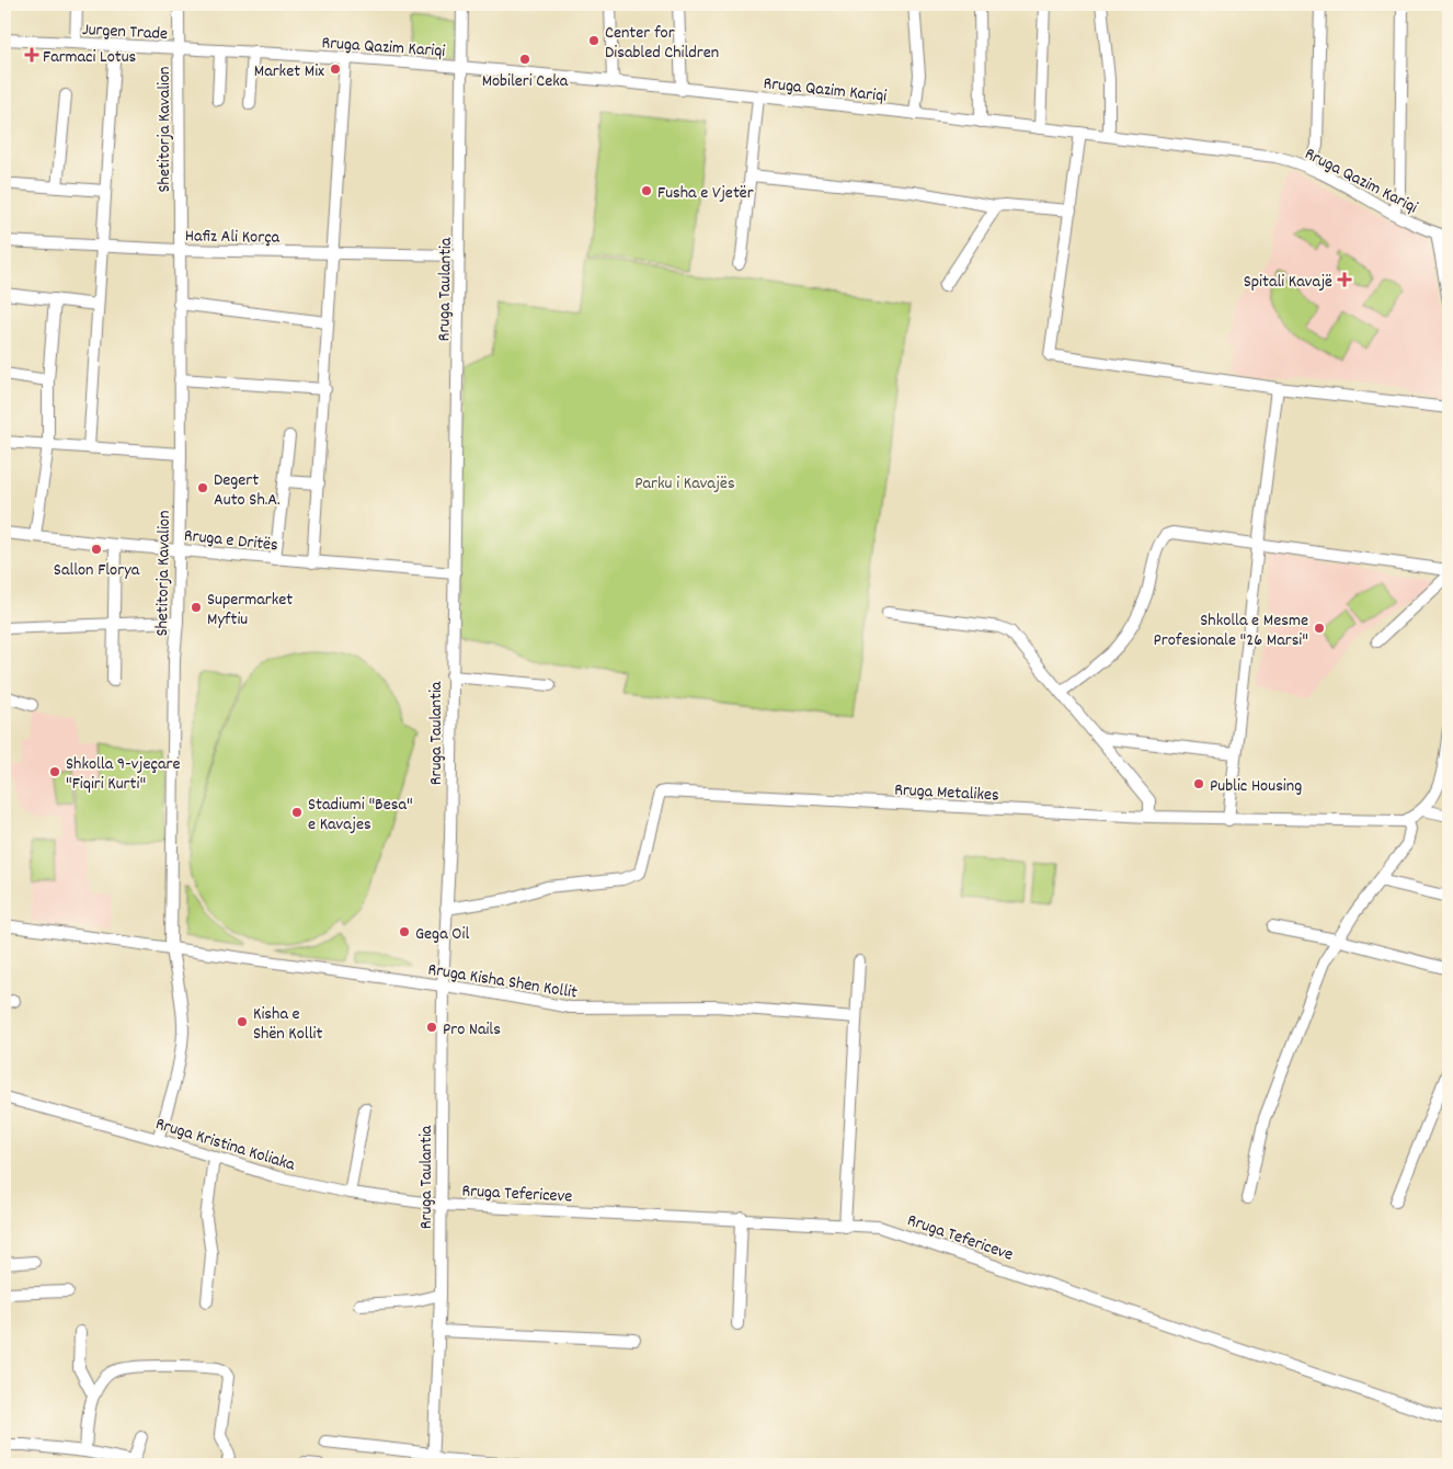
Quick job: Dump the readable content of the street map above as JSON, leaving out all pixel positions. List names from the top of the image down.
{
  "streets": {
    "street": [
      "Jurgen Trade",
      "Rruga Qazim Kariqi",
      "Shetitorja Kavalion",
      "Hafiz Ali Korça",
      "Rruga Taulantia",
      "Rruga e Dritës",
      "Rruga Metalikes",
      "Rruga Kisha Shen Kollit",
      "Rruga Kristina Koliaka",
      "Rruga Tefericeve"
    ]
  },
  "crossings": [
    ["Jurgen Trade", "Rruga Qazim Kariqi"],
    ["Jurgen Trade", "Shetitorja Kavalion"],
    ["Rruga Qazim Kariqi", "Shetitorja Kavalion"],
    ["Rruga Qazim Kariqi", "Rruga Taulantia"],
    ["Shetitorja Kavalion", "Hafiz Ali Korça"],
    ["Shetitorja Kavalion", "Rruga e Dritës"],
    ["Shetitorja Kavalion", "Rruga Kisha Shen Kollit"],
    ["Shetitorja Kavalion", "Rruga Kristina Koliaka"],
    ["Hafiz Ali Korça", "Rruga Taulantia"],
    ["Rruga Taulantia", "Rruga e Dritës"],
    ["Rruga Taulantia", "Rruga Metalikes"],
    ["Rruga Taulantia", "Rruga Kisha Shen Kollit"],
    ["Rruga Taulantia", "Rruga Kristina Koliaka"],
    ["Rruga Taulantia", "Rruga Tefericeve"],
    ["Rruga Kristina Koliaka", "Rruga Tefericeve"]
  ],
  "parks": ["Parku i Kavajës"],
  "places": {
    "other": [
      "Center for Disabled Children",
      "Mobileri Ceka",
      "Market Mix",
      "Fusha e Vjetër",
      "Degert Auto Sh.A.",
      "Sallon Florya",
      "Supermarket Myftiu",
      "Shkolla e Mesme Profesionale \"26 Marsi\"",
      "Shkolla 9-vjeçare \"Fiqiri Kurti\"",
      "Public Housing",
      "Stadiumi \"Besa\" e Kavajes",
      "Gega Oil",
      "Kisha e Shën Kollit",
      "Pro Nails"
    ],
    "health": ["Farmaci Lotus", "Spitali Kavajë"]
  }
}
